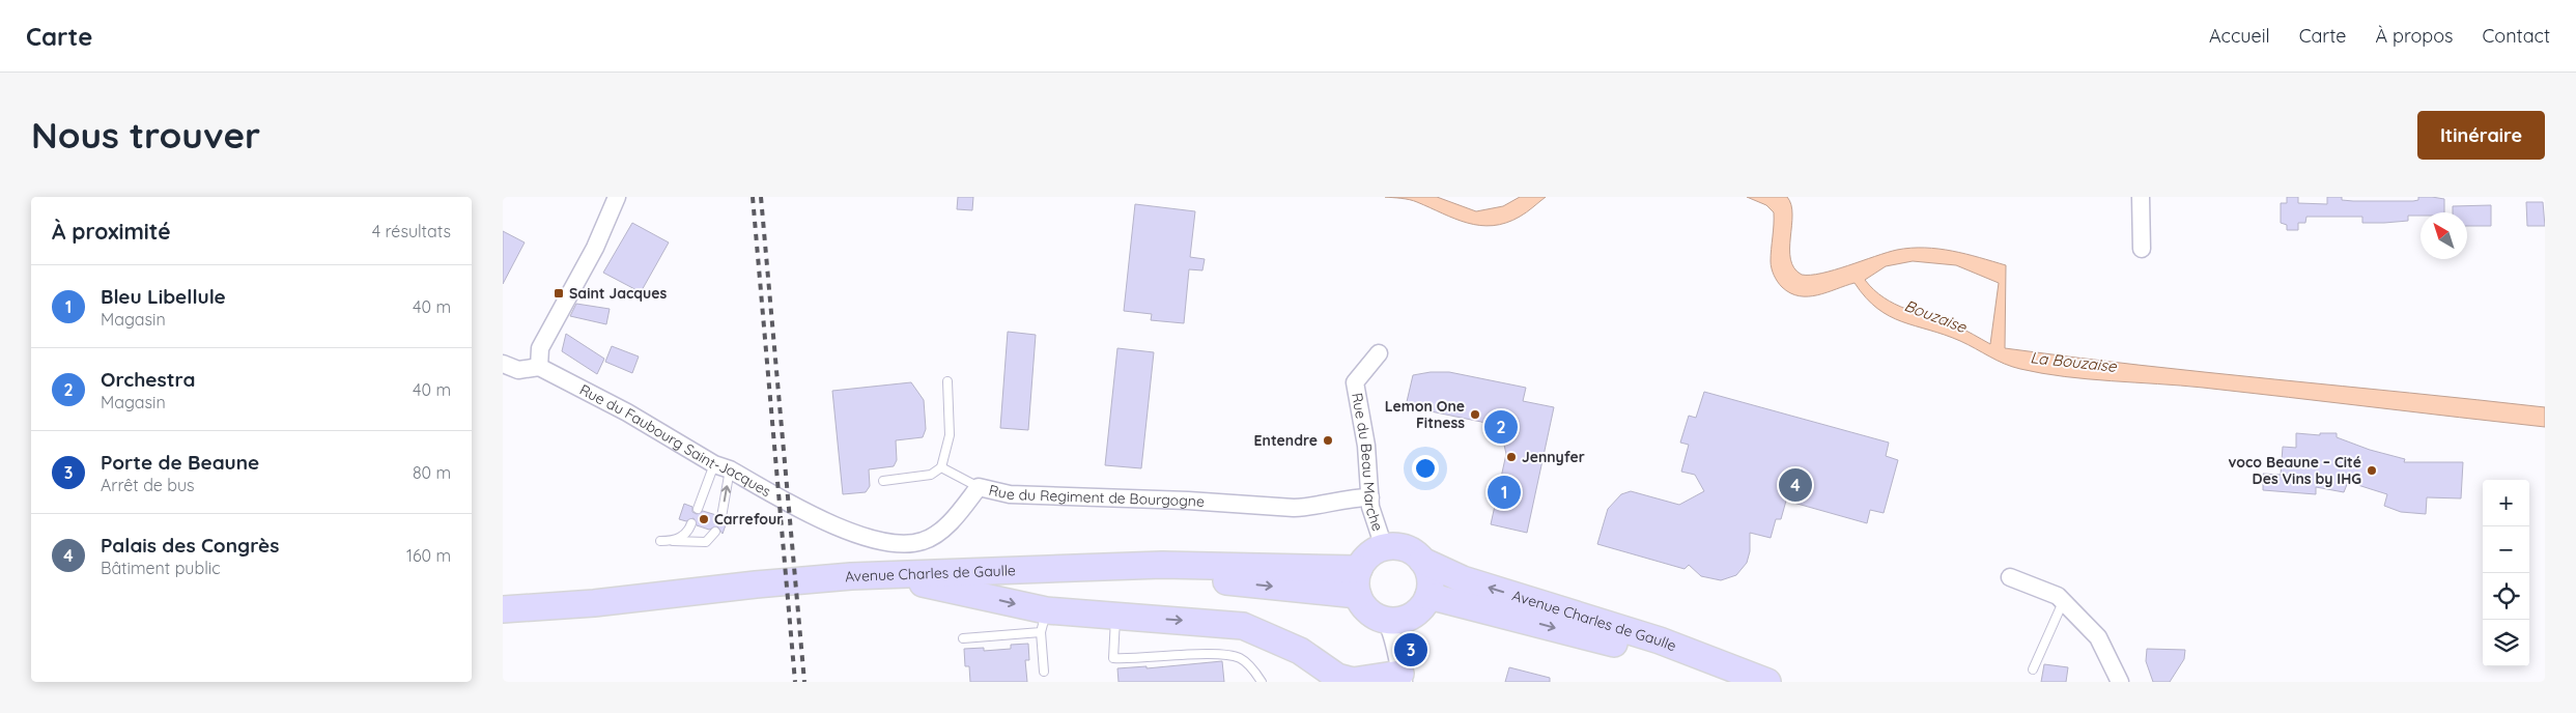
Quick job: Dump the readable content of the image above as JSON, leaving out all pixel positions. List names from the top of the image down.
{
  "streets": {
    "main road": ["Avenue Charles de Gaulle"],
    "street": ["Rue du Faubourg Saint-Jacques", "Rue du Beau Marche", "Rue du Regiment de Bourgogne"]
  },
  "crossings": [
    ["Rue du Faubourg Saint-Jacques", "Rue du Regiment de Bourgogne"],
    ["Rue du Beau Marche", "Rue du Regiment de Bourgogne"],
    ["Rue du Beau Marche", "Avenue Charles de Gaulle"]
  ],
  "water": ["Bouzaise", "La Bouzaise"],
  "places": {
    "transit": ["Saint Jacques"],
    "other": [
      "Lemon One Fitness",
      "Entendre",
      "Jennyfer",
      "voco Beaune – Cité Des Vins by IHG",
      "Carrefour"
    ]
  },
  "north": "top left",
  "page": {
    "header": "Carte",
    "nav": [
      "Accueil",
      "Carte",
      "À propos",
      "Contact"
    ],
    "buttons": "Itinéraire",
    "title": "Nous trouver",
    "heading": ["À proximité", "4 résultats"],
    "list": [
      {
        "mark": "1",
        "name": "Bleu Libellule",
        "note": "Magasin",
        "value": "40 m"
      },
      {
        "mark": "2",
        "name": "Orchestra",
        "note": "Magasin",
        "value": "40 m"
      },
      {
        "mark": "3",
        "name": "Porte de Beaune",
        "note": "Arrêt de bus",
        "value": "80 m"
      },
      {
        "mark": "4",
        "name": "Palais des Congrès",
        "note": "Bâtiment public",
        "value": "160 m"
      }
    ],
    "pins": [
      "2",
      "4",
      "1",
      "3"
    ],
    "map_buttons": ["+", "−"]
  }
}
